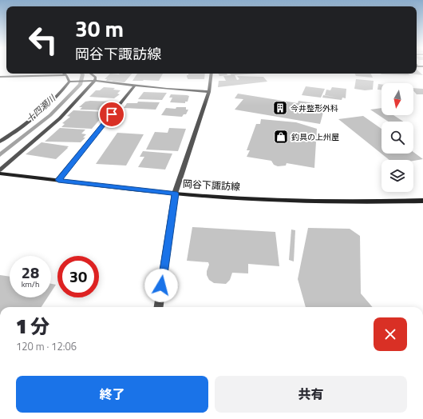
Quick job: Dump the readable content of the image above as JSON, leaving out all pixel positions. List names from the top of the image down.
{
  "streets": {
    "main road": ["岡谷下諏訪線"]
  },
  "water": ["十四瀬川"],
  "places": {
    "building": ["今井整形外科"],
    "shop": ["釣具の上州屋"]
  },
  "north": "bottom",
  "page": {
    "turn": ["30 m", "岡谷下諏訪線"],
    "speed": "28 km/h",
    "limit": "30",
    "heading": ["1 分", "120 m · 12:06"],
    "buttons": ["終了", "共有"]
  }
}
